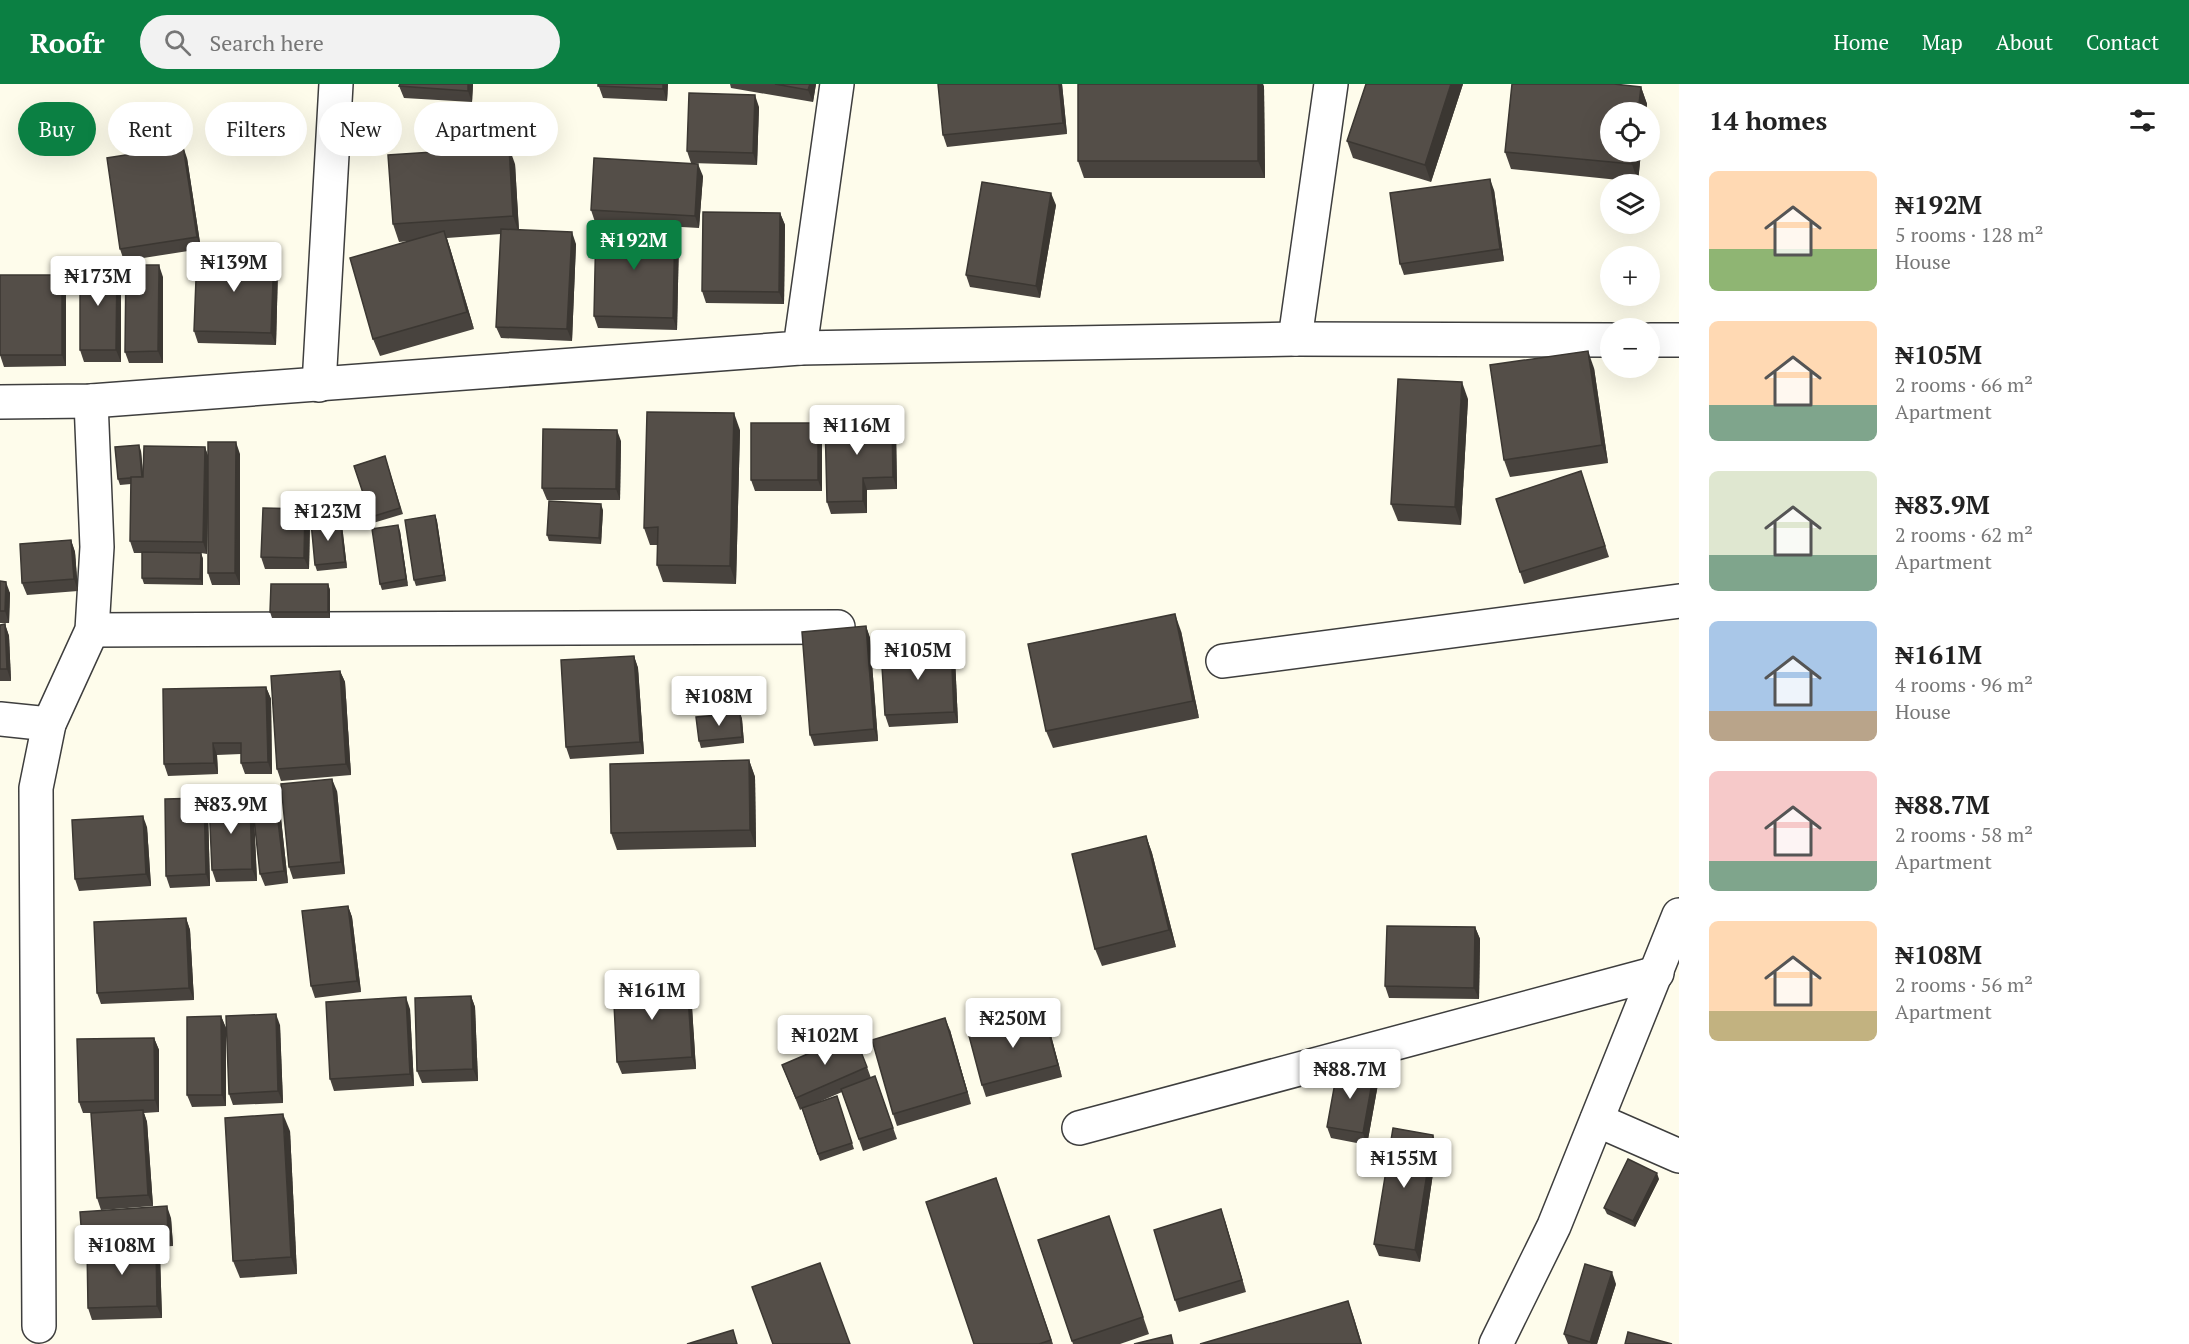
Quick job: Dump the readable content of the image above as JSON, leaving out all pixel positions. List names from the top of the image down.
{
  "page": {
    "header": "Roofr",
    "search": "Search here",
    "nav": [
      "Home",
      "Map",
      "About",
      "Contact"
    ],
    "heading": "14 homes",
    "map_buttons": ["+", "−"],
    "chip": [
      "Buy",
      "Rent",
      "Filters",
      "New",
      "Apartment"
    ],
    "list": [
      {
        "name": "₦192M",
        "note": "5 rooms · 128 m² · House"
      },
      {
        "name": "₦105M",
        "note": "2 rooms · 66 m² · Apartment"
      },
      {
        "name": "₦83.9M",
        "note": "2 rooms · 62 m² · Apartment"
      },
      {
        "name": "₦161M",
        "note": "4 rooms · 96 m² · House"
      },
      {
        "name": "₦88.7M",
        "note": "2 rooms · 58 m² · Apartment"
      },
      {
        "name": "₦108M",
        "note": "2 rooms · 56 m² · Apartment"
      }
    ],
    "price": [
      "₦192M",
      "₦139M",
      "₦173M",
      "₦116M",
      "₦123M",
      "₦105M",
      "₦108M",
      "₦83.9M",
      "₦161M",
      "₦250M",
      "₦102M",
      "₦88.7M",
      "₦155M",
      "₦108M"
    ]
  }
}
